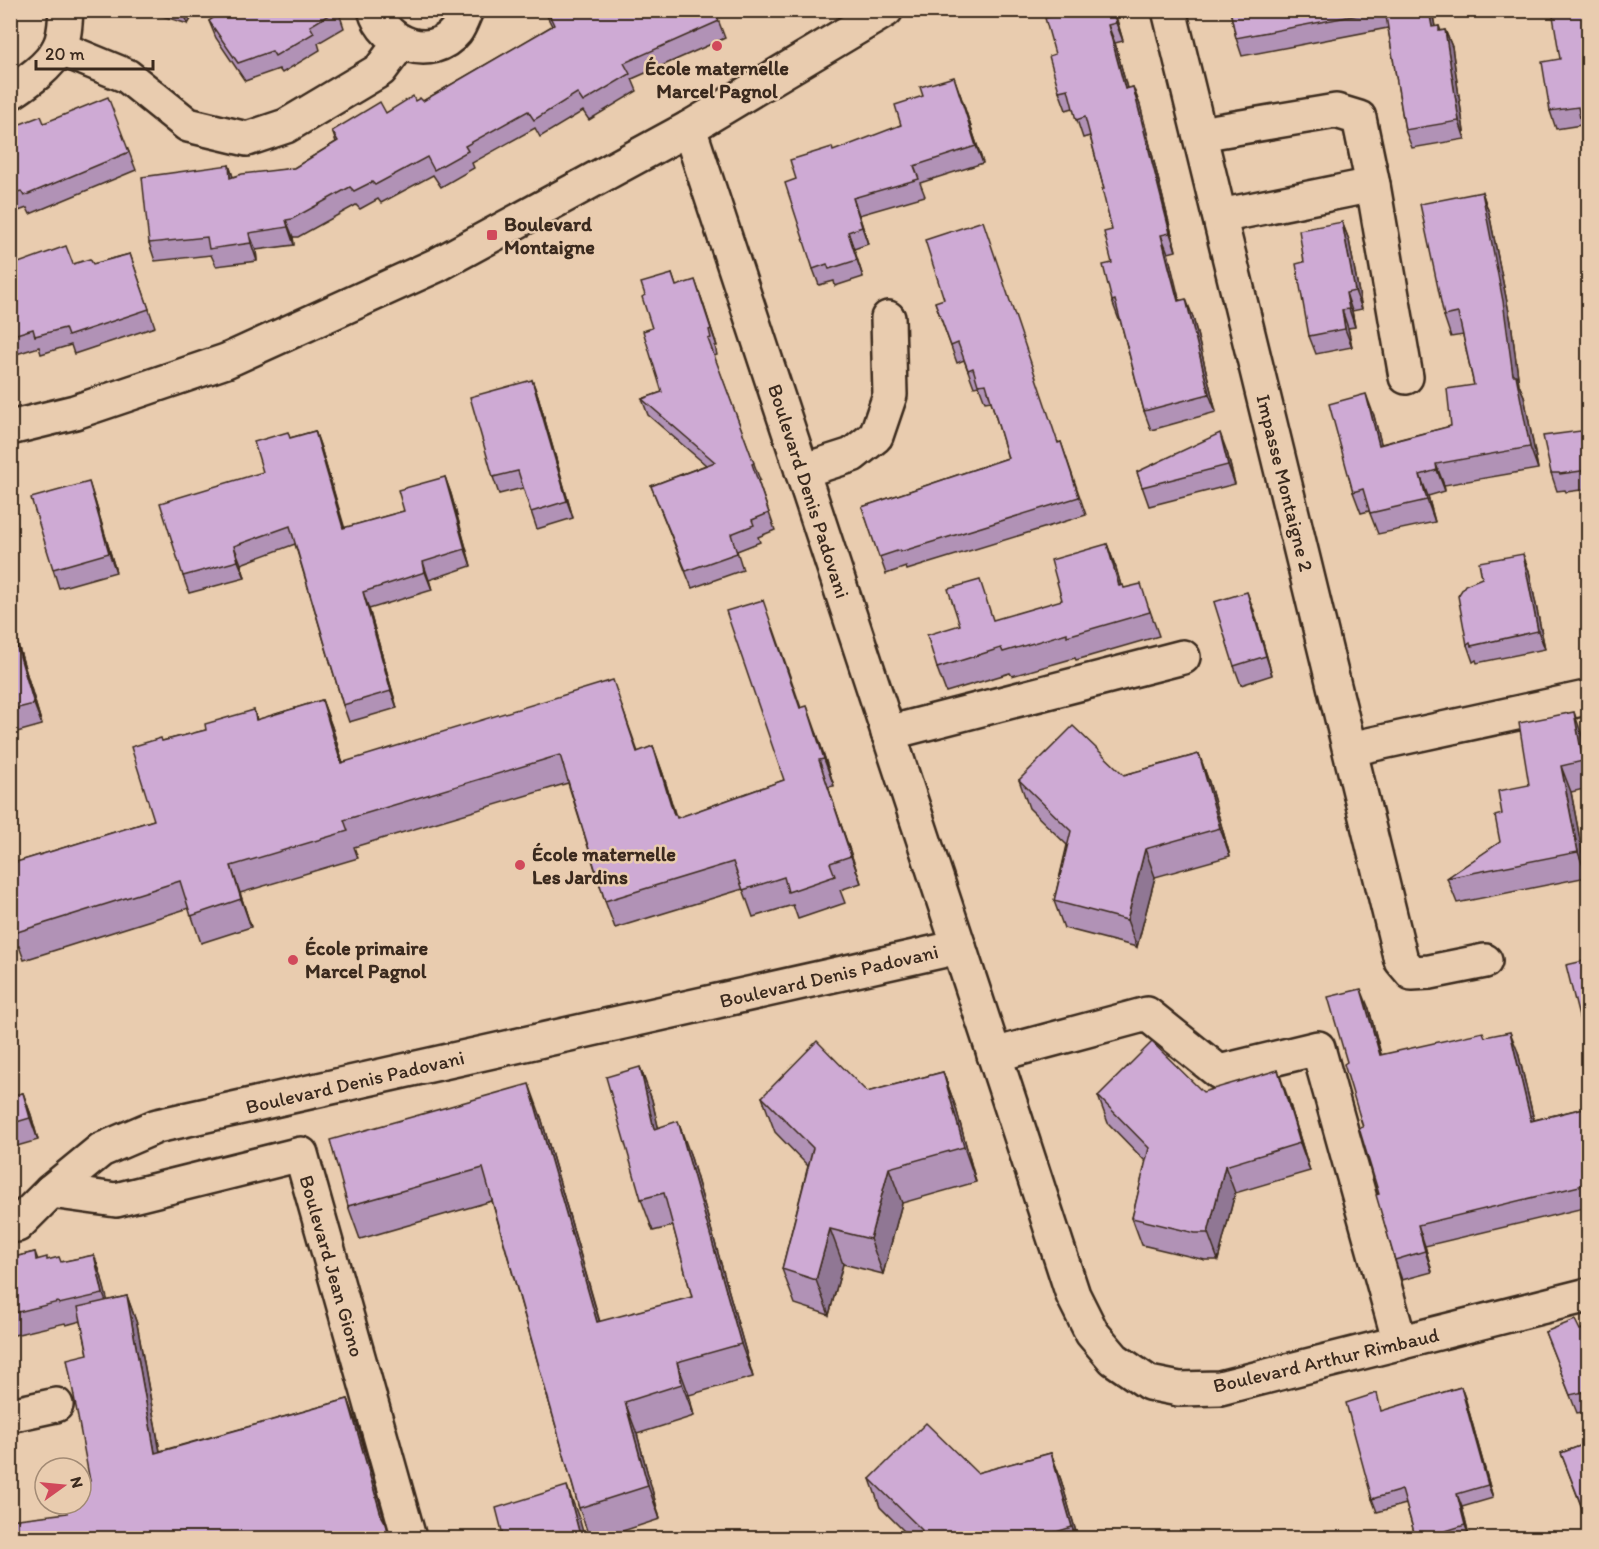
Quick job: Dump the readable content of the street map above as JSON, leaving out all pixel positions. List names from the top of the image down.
{
  "streets": {
    "street": [
      "Impasse Montaigne 2",
      "Boulevard Denis Padovani",
      "Boulevard Jean Giono",
      "Boulevard Arthur Rimbaud"
    ]
  },
  "crossings": [
    ["Boulevard Denis Padovani", "Boulevard Jean Giono"],
    ["Boulevard Denis Padovani", "Boulevard Arthur Rimbaud"]
  ],
  "places": {
    "other": ["École maternelle Marcel Pagnol", "École maternelle Les Jardins", "École primaire Marcel Pagnol"],
    "transit": ["Boulevard Montaigne"]
  },
  "scale_bar": "20 m",
  "north": "right"
}
